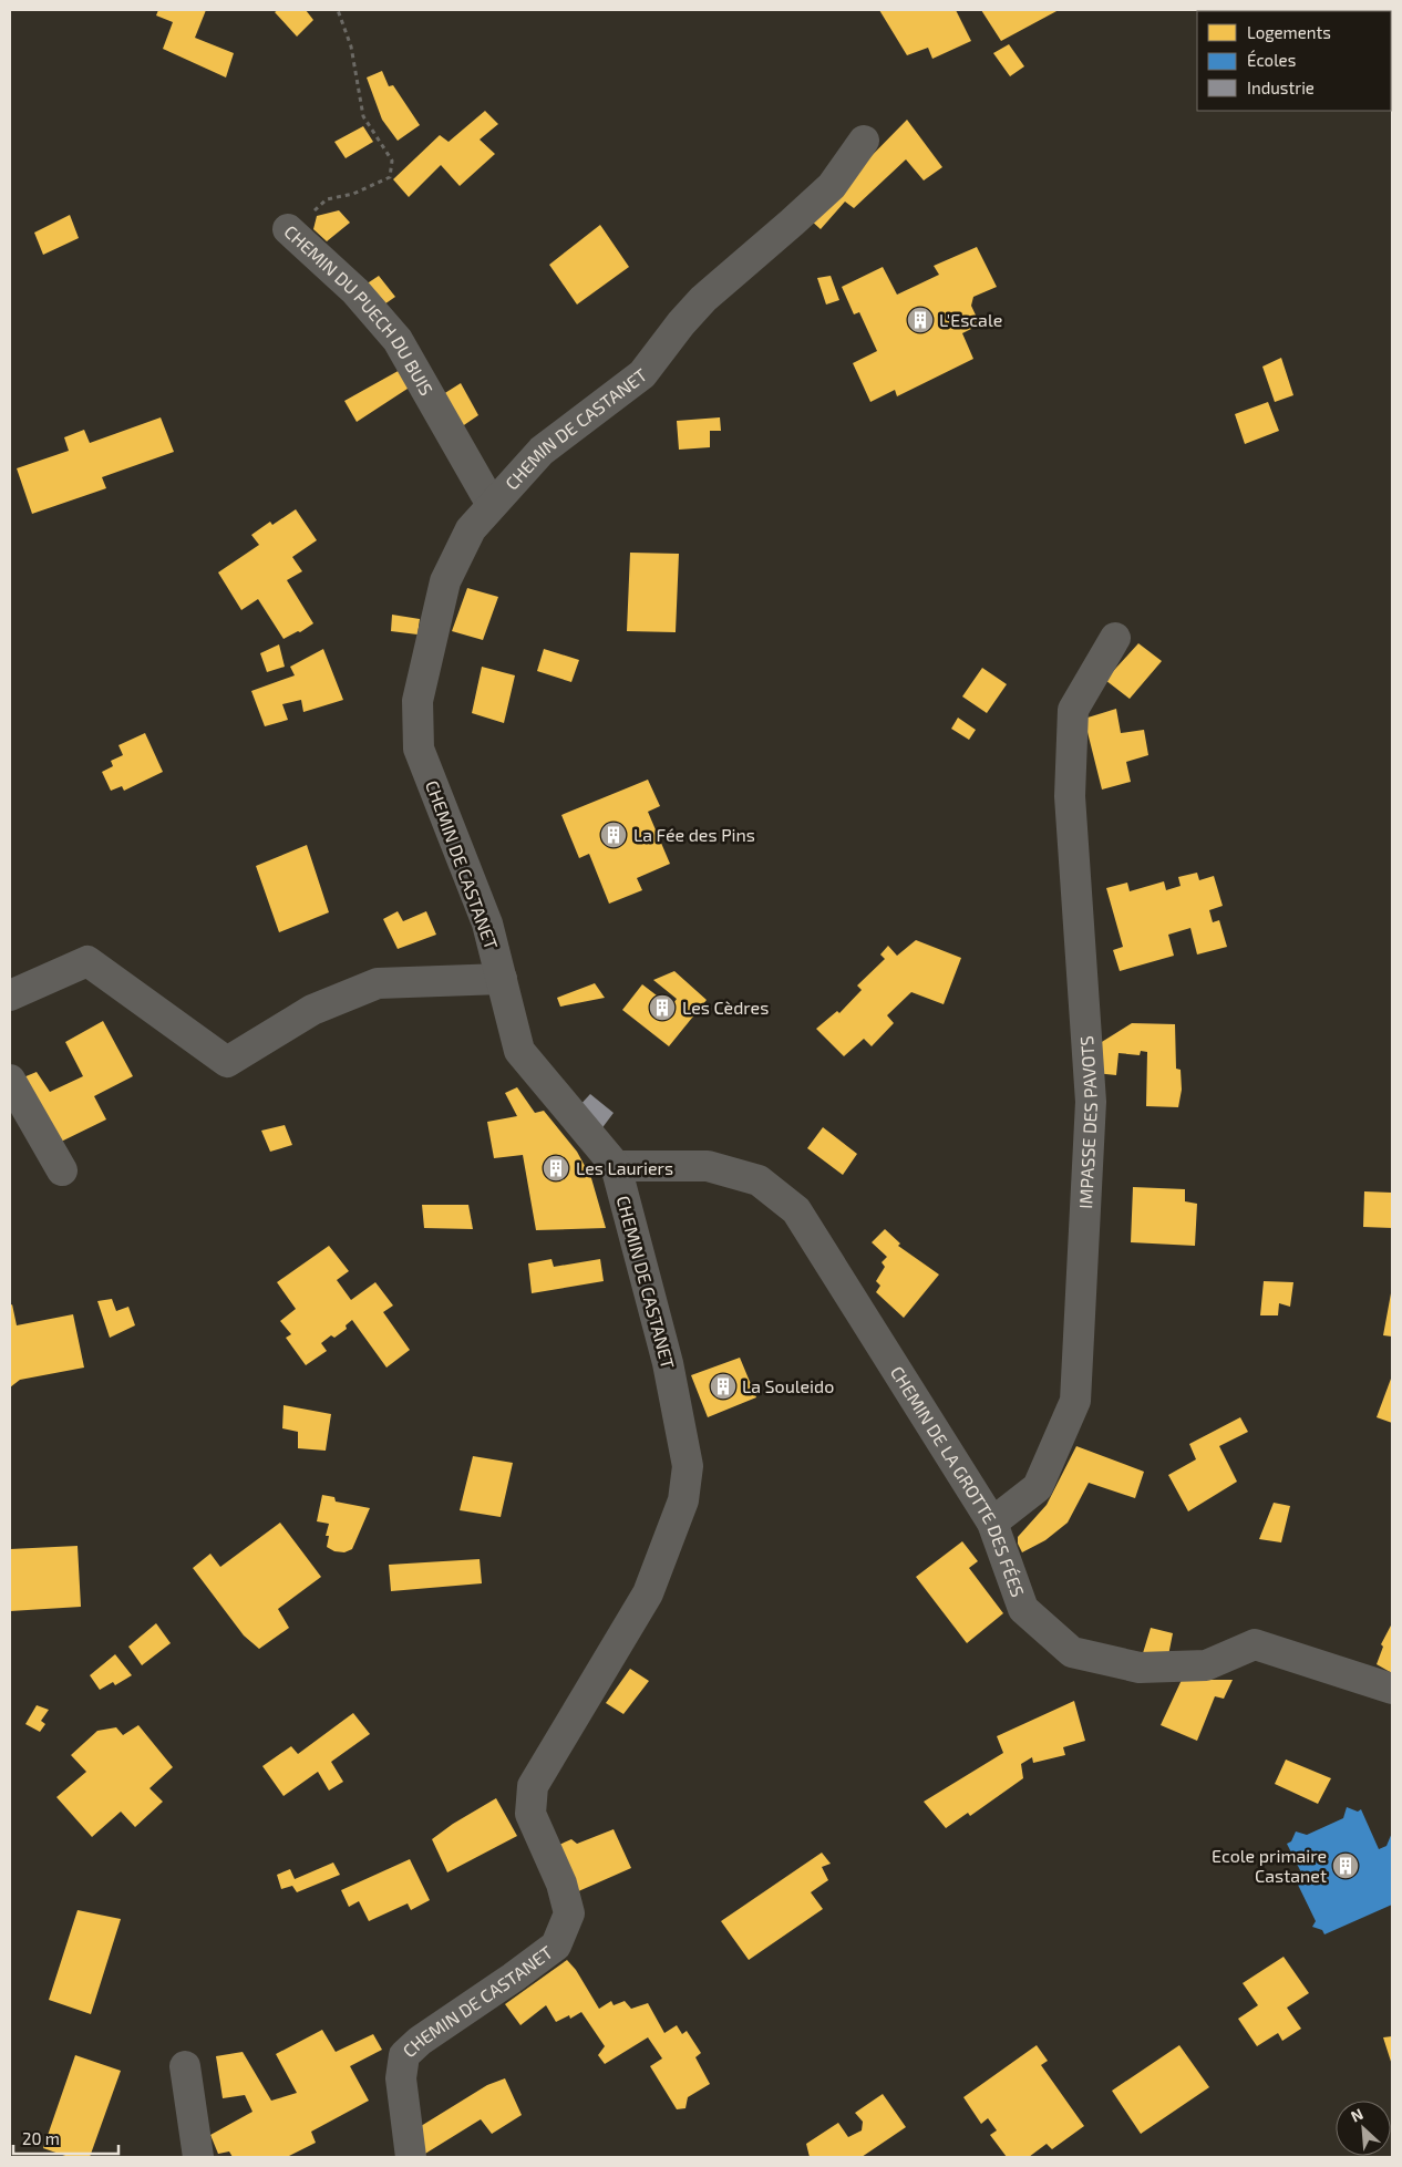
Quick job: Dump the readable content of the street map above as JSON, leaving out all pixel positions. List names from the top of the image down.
{
  "streets": {
    "street": [
      "CHEMIN DU PUECH DU BUIS",
      "CHEMIN DE CASTANET",
      "IMPASSE DES PAVOTS",
      "CHEMIN DE LA GROTTE DES FÉES"
    ]
  },
  "crossings": [
    ["CHEMIN DU PUECH DU BUIS", "CHEMIN DE CASTANET"],
    ["CHEMIN DE CASTANET", "CHEMIN DE LA GROTTE DES FÉES"],
    ["IMPASSE DES PAVOTS", "CHEMIN DE LA GROTTE DES FÉES"]
  ],
  "places": {
    "building": [
      "L'Escale",
      "La Fée des Pins",
      "Les Cèdres",
      "Les Lauriers",
      "La Souleido",
      "Ecole primaire Castanet"
    ]
  },
  "legend": ["Logements", "Écoles", "Industrie"],
  "scale_bar": "20 m",
  "north": "top left"
}
